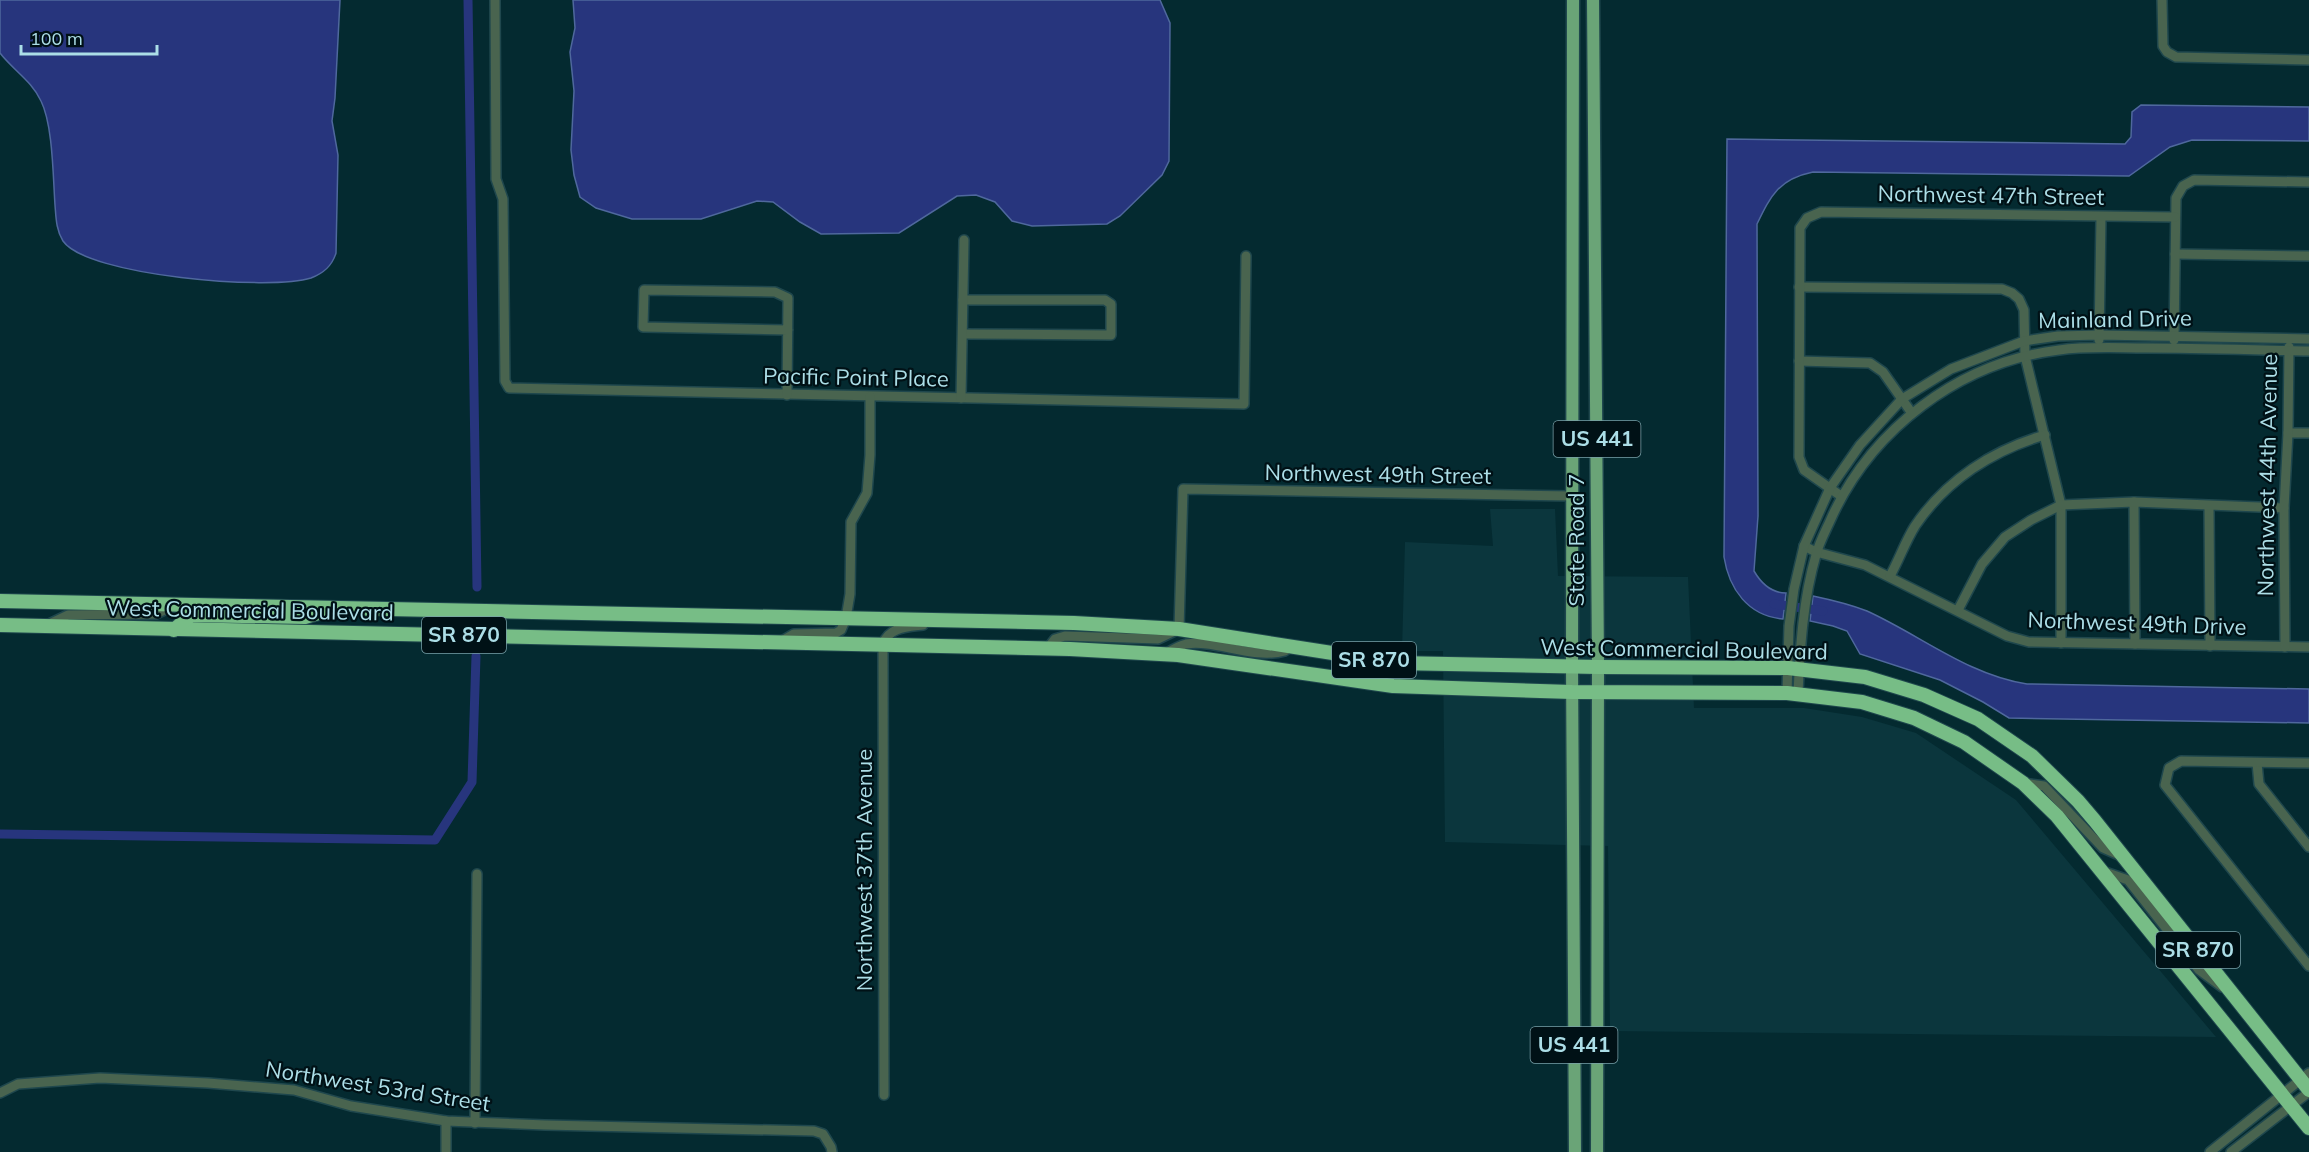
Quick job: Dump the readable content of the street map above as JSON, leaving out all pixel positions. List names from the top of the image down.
{
  "streets": {
    "highway": ["West Commercial Boulevard", "SR 870"],
    "main road": ["US 441", "State Road 7"],
    "street": [
      "Northwest 47th Street",
      "Mainland Drive",
      "Pacific Point Place",
      "Northwest 49th Street",
      "Northwest 44th Avenue",
      "Northwest 49th Drive",
      "Northwest 37th Avenue",
      "Northwest 53rd Street"
    ]
  },
  "crossings": [
    ["Mainland Drive", "Northwest 44th Avenue"],
    ["Mainland Drive", "West Commercial Boulevard"],
    ["Mainland Drive", "Northwest 49th Drive"],
    ["Northwest 49th Street", "State Road 7"],
    ["Northwest 49th Street", "West Commercial Boulevard"],
    ["Northwest 44th Avenue", "Northwest 49th Drive"],
    ["State Road 7", "West Commercial Boulevard"],
    ["West Commercial Boulevard", "Northwest 37th Avenue"]
  ],
  "scale_bar": "100 m"
}
